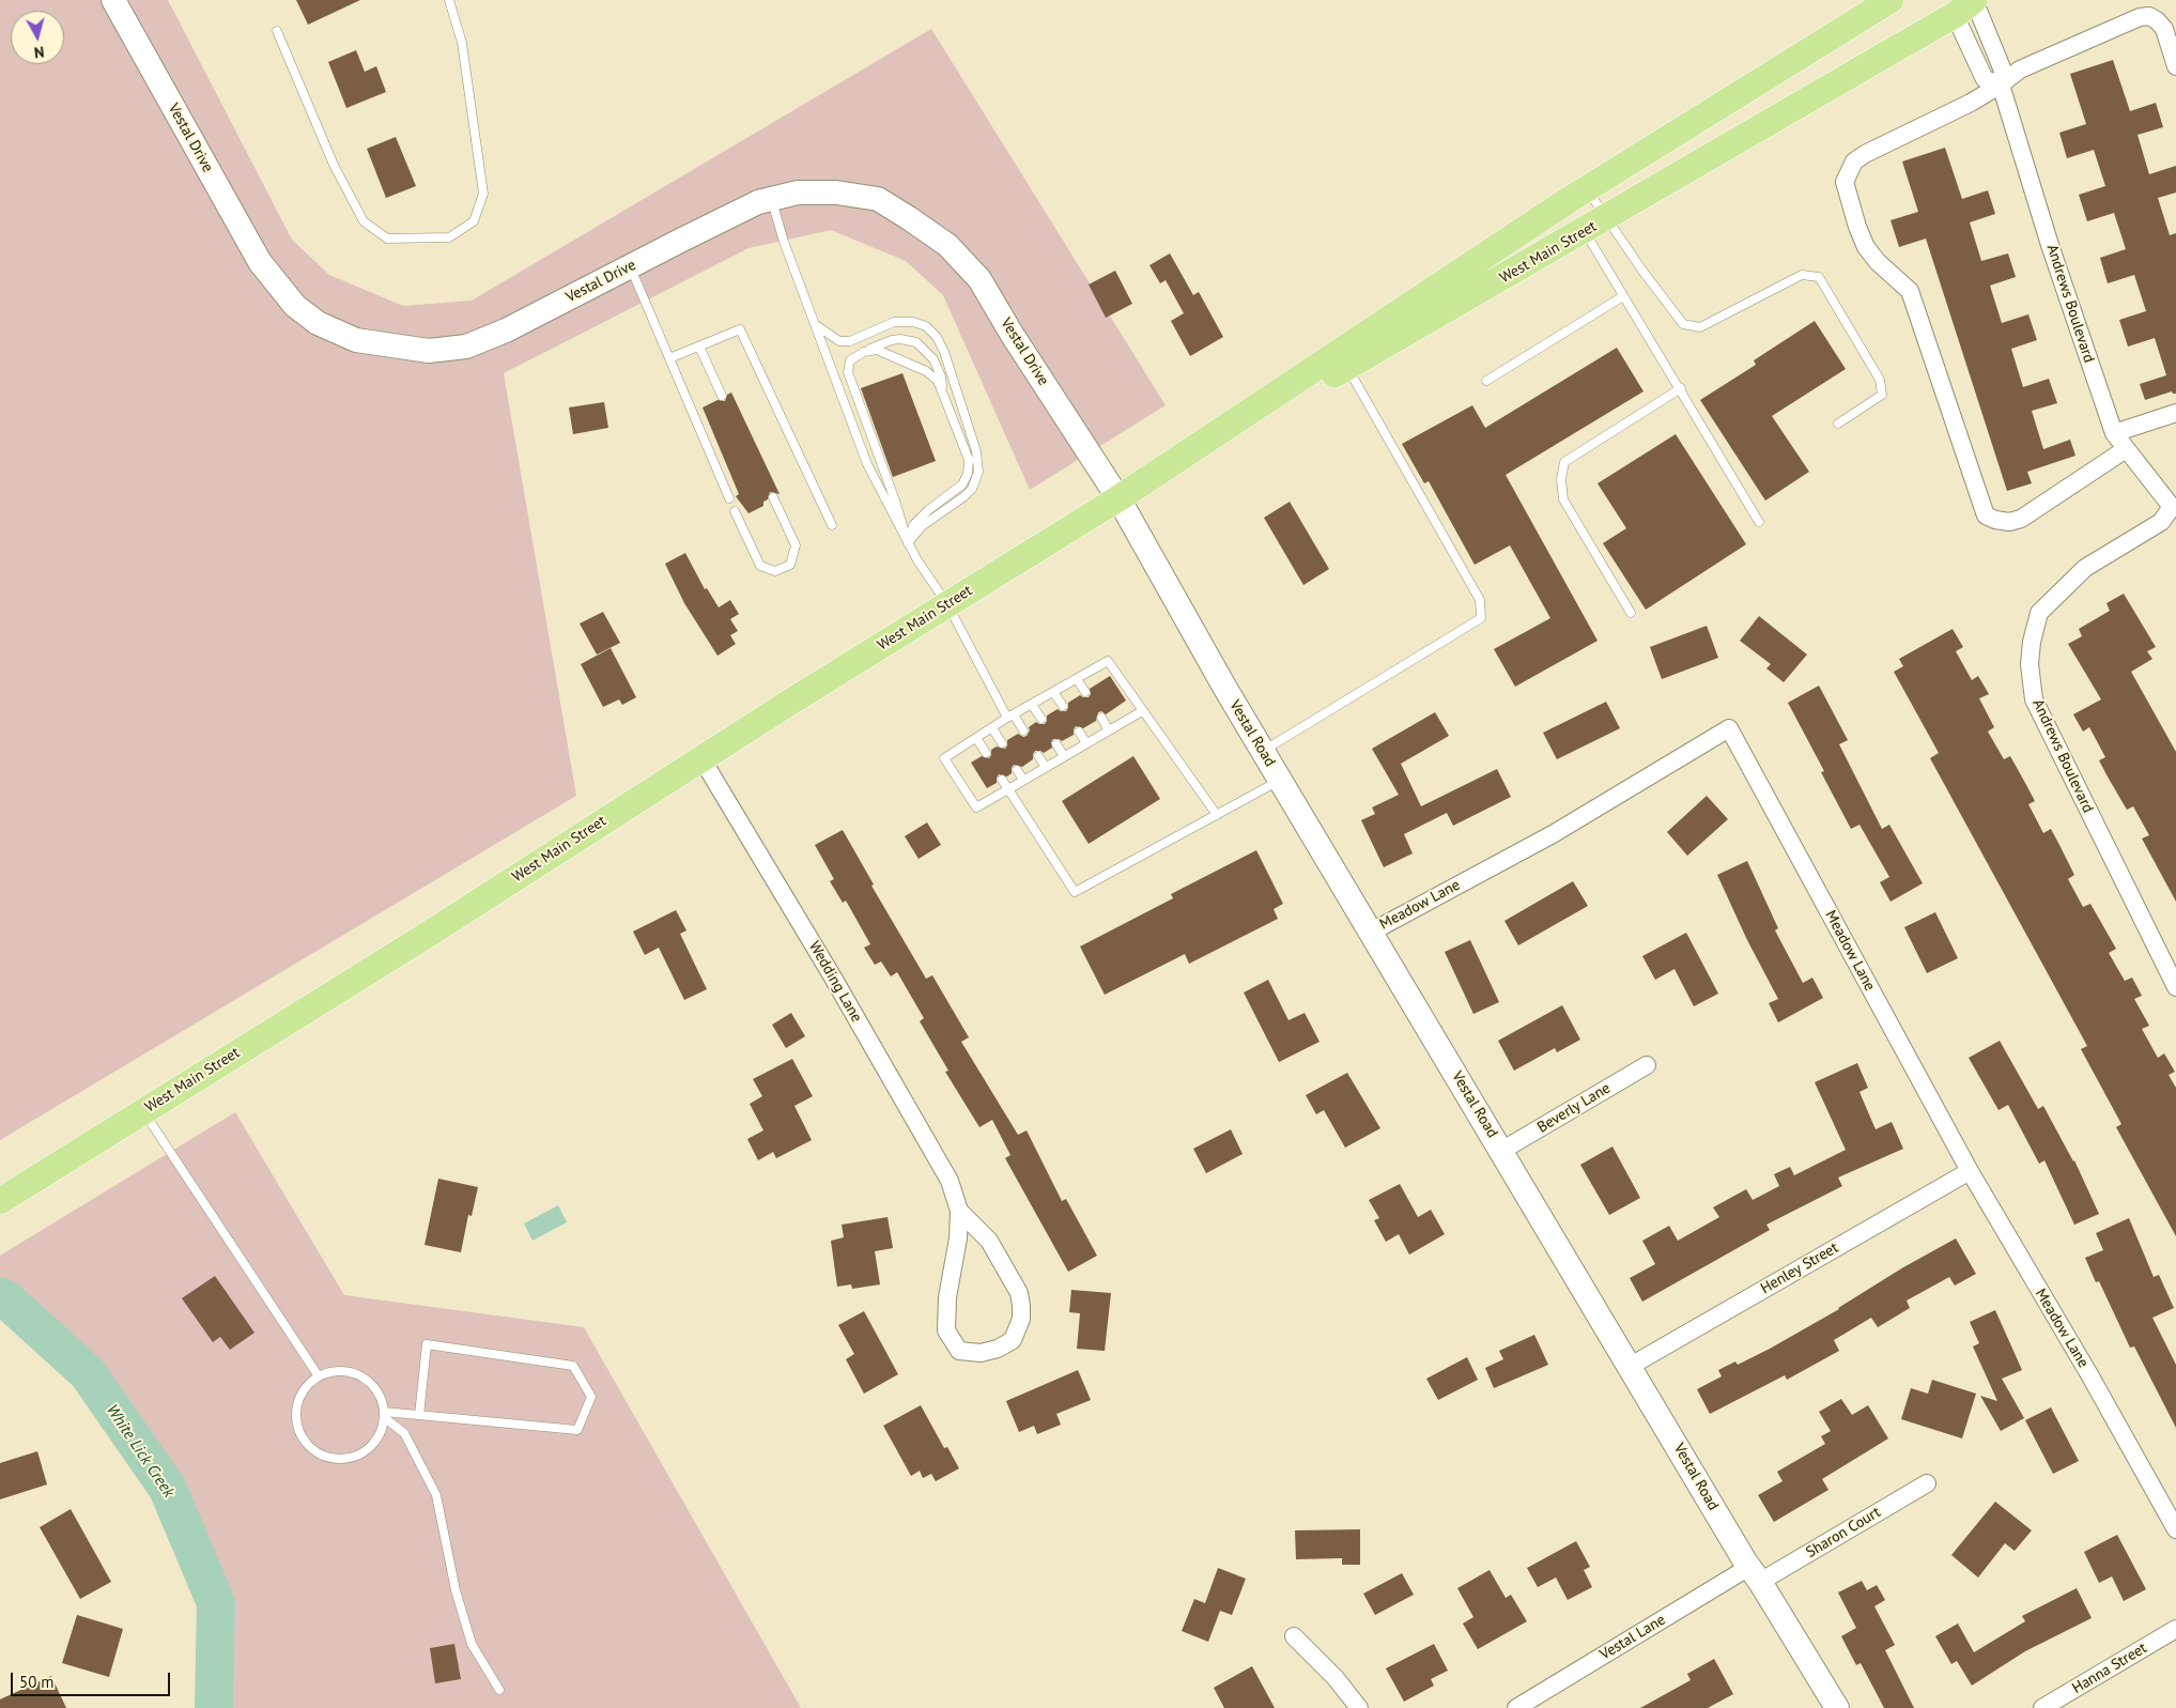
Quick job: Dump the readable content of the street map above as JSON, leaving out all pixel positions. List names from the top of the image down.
{
  "streets": {
    "main road": ["West Main Street"],
    "street": [
      "Vestal Drive",
      "Andrews Boulevard",
      "Vestal Road",
      "Meadow Lane",
      "Wedding Lane",
      "Beverly Lane",
      "Henley Street",
      "Sharon Court",
      "Vestal Lane",
      "Hanna Street"
    ]
  },
  "crossings": [
    ["Vestal Drive", "West Main Street"],
    ["Vestal Drive", "Vestal Road"],
    ["West Main Street", "Andrews Boulevard"],
    ["West Main Street", "Vestal Road"],
    ["West Main Street", "Wedding Lane"],
    ["Vestal Road", "Meadow Lane"],
    ["Vestal Road", "Beverly Lane"],
    ["Vestal Road", "Henley Street"],
    ["Vestal Road", "Sharon Court"],
    ["Vestal Road", "Vestal Lane"],
    ["Meadow Lane", "Henley Street"],
    ["Sharon Court", "Vestal Lane"]
  ],
  "water": ["White Lick Creek"],
  "scale_bar": "50 m",
  "north": "bottom"
}
